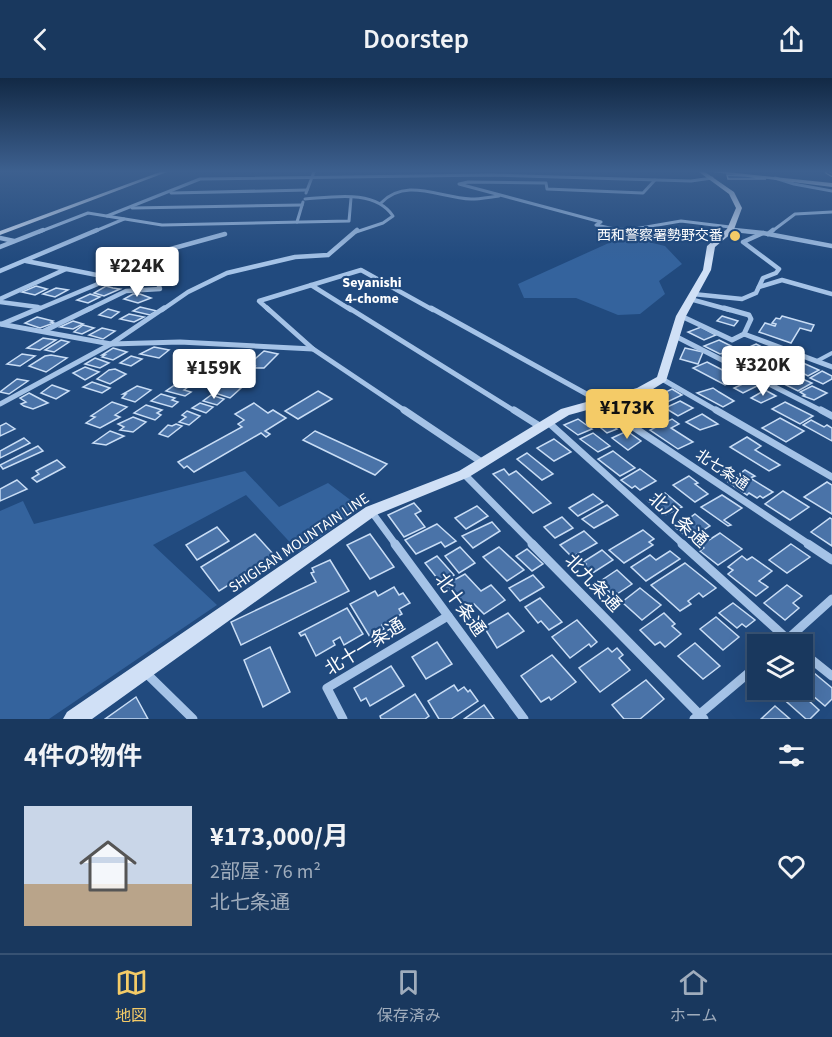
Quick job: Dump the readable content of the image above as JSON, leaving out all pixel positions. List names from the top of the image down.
{
  "streets": {
    "main road": ["SHIGISAN MOUNTAIN LINE"],
    "street": [
      "北七条通",
      "北八条通",
      "北九条通",
      "北十条通",
      "北十一条通"
    ]
  },
  "crossings": [
    ["北七条通", "北八条通"],
    ["北七条通", "SHIGISAN MOUNTAIN LINE"],
    ["北八条通", "SHIGISAN MOUNTAIN LINE"],
    ["SHIGISAN MOUNTAIN LINE", "北九条通"],
    ["SHIGISAN MOUNTAIN LINE", "北十条通"],
    ["北十条通", "北十一条通"]
  ],
  "districts": ["Seyanishi 4-chome"],
  "places": ["西和警察署勢野交番"],
  "page": {
    "header": "Doorstep",
    "price": [
      "¥224K",
      "¥320K",
      "¥159K",
      "¥173K"
    ],
    "heading": "4件の物件",
    "list": [
      {
        "name": "¥173,000/月",
        "note": "2部屋 · 76 m² · 北七条通"
      }
    ],
    "tabs": ["地図", "保存済み", "ホーム"]
  }
}
